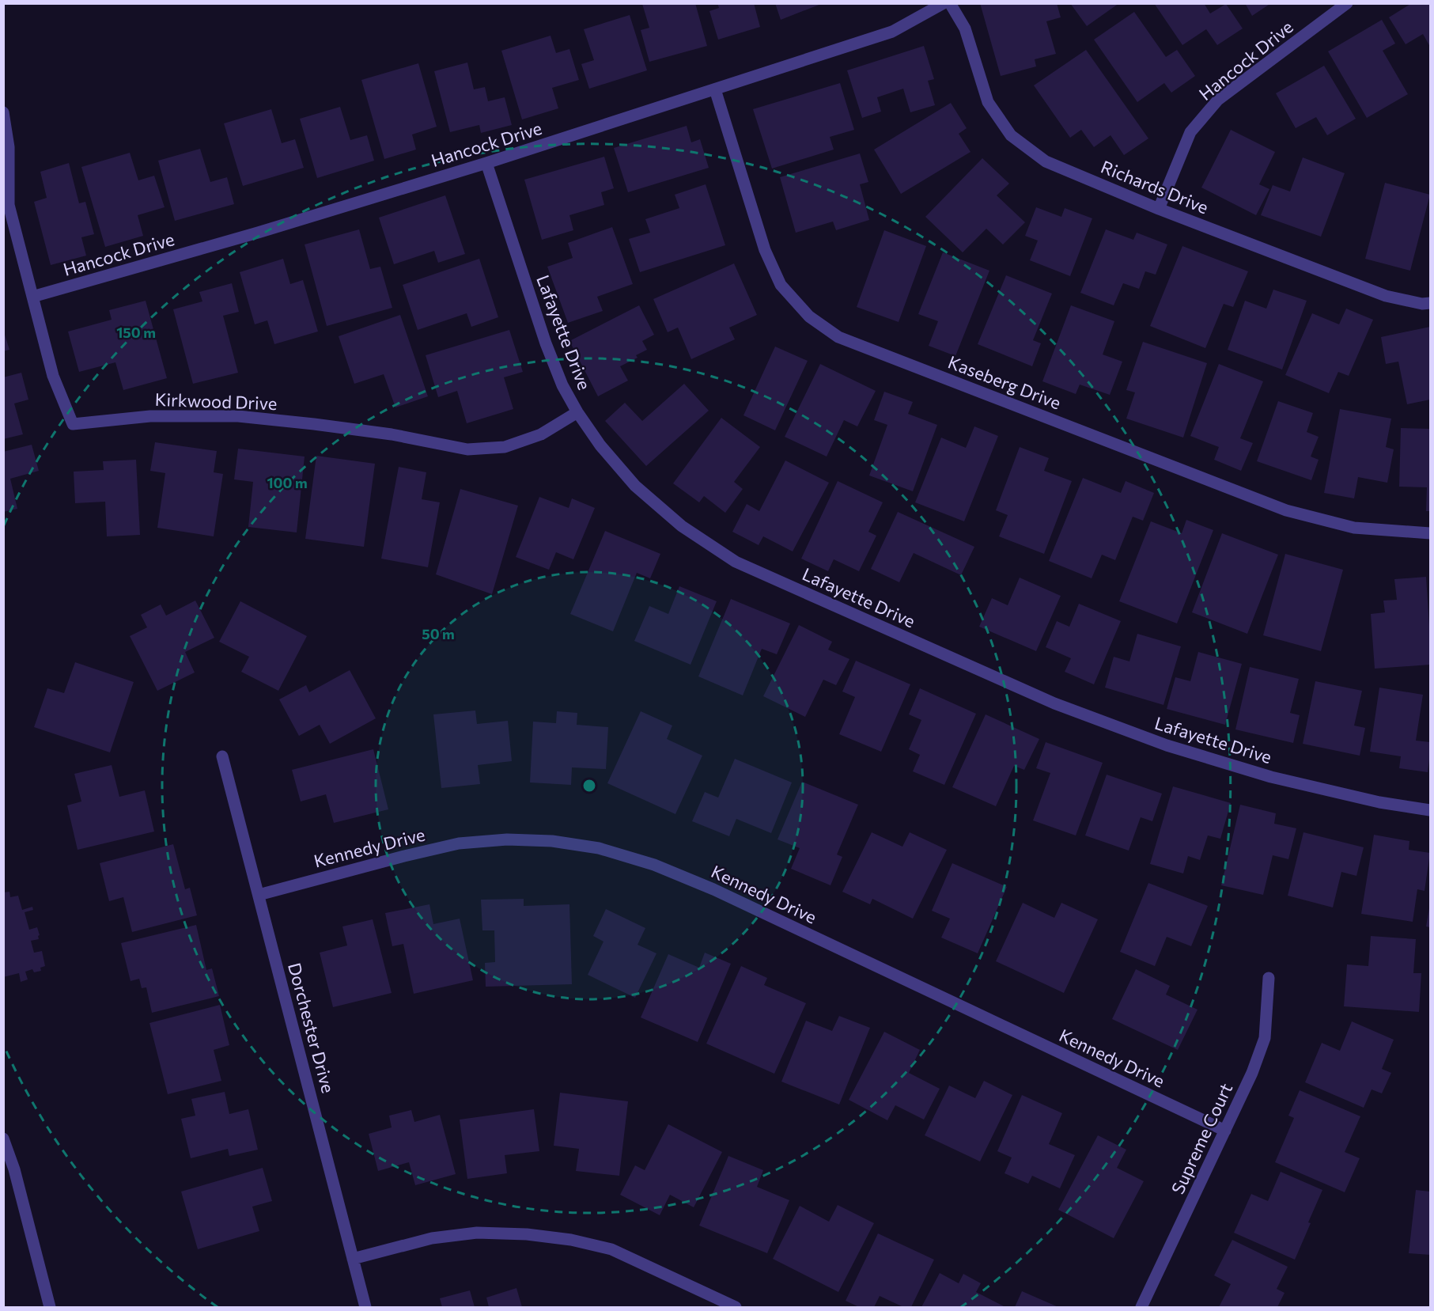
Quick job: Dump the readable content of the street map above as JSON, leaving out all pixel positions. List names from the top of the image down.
{
  "streets": {
    "street": [
      "Hancock Drive",
      "Richards Drive",
      "Lafayette Drive",
      "Kaseberg Drive",
      "Kirkwood Drive",
      "Kennedy Drive",
      "Dorchester Drive",
      "Supreme Court"
    ]
  },
  "crossings": [
    ["Hancock Drive", "Richards Drive"],
    ["Hancock Drive", "Lafayette Drive"],
    ["Hancock Drive", "Kaseberg Drive"],
    ["Hancock Drive", "Kirkwood Drive"],
    ["Lafayette Drive", "Kirkwood Drive"],
    ["Kennedy Drive", "Dorchester Drive"],
    ["Kennedy Drive", "Supreme Court"]
  ],
  "rings": ["150 m", "100 m", "50 m"]
}
